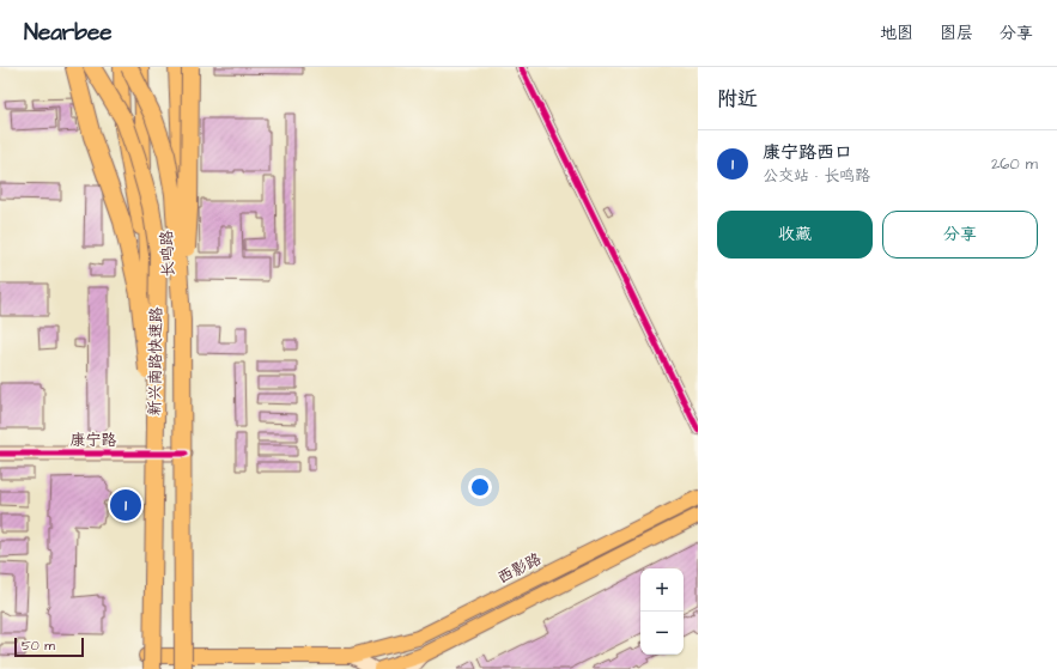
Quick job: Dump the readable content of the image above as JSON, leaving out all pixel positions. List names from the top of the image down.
{
  "streets": {
    "highway": ["新兴南路快速路"],
    "main road": ["长鸣路", "西影路"],
    "street": ["康宁路"]
  },
  "crossings": [
    ["长鸣路", "新兴南路快速路"],
    ["长鸣路", "康宁路"],
    ["长鸣路", "西影路"],
    ["新兴南路快速路", "西影路"]
  ],
  "scale_bar": "50 m",
  "page": {
    "header": "Nearbee",
    "nav": ["地图", "图层", "分享"],
    "heading": "附近",
    "list": [
      {
        "mark": "1",
        "name": "康宁路西口",
        "note": "公交站 · 长鸣路",
        "value": "260 m"
      }
    ],
    "buttons": ["收藏", "分享"],
    "pins": "1",
    "map_buttons": ["+", "−"],
    "scale": "50 m"
  }
}
